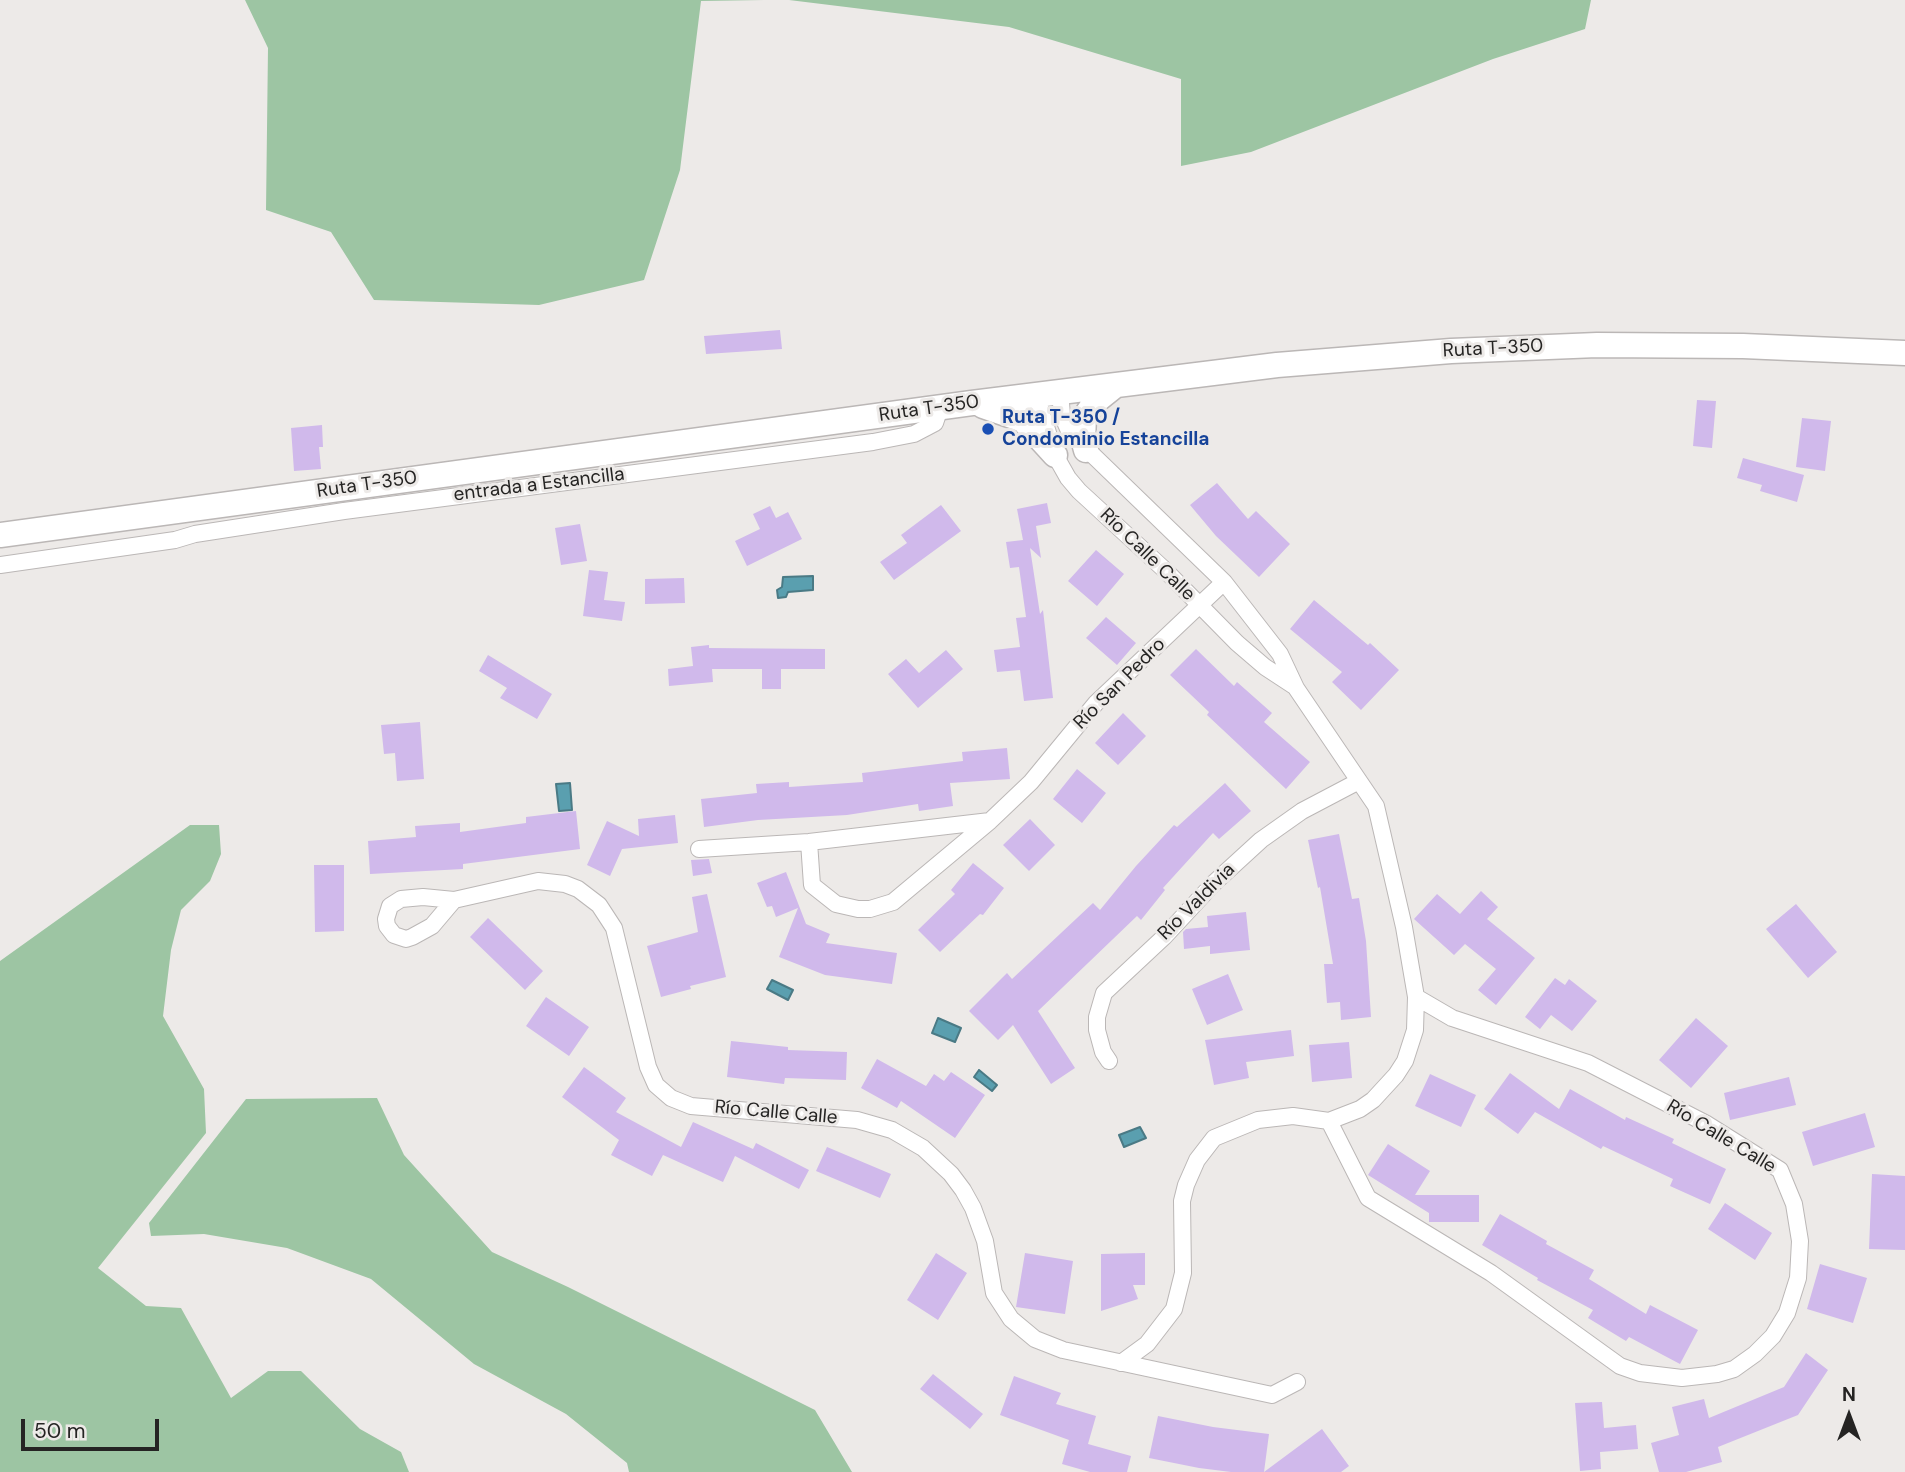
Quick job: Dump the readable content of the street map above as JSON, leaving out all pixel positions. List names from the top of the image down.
{
  "streets": {
    "main road": ["Ruta T-350"],
    "street": [
      "entrada a Estancilla",
      "Río Calle Calle",
      "Río San Pedro",
      "Río Valdivia"
    ]
  },
  "crossings": [
    ["Ruta T-350", "entrada a Estancilla"],
    ["Ruta T-350", "Río Calle Calle"],
    ["Río Calle Calle", "Río San Pedro"],
    ["Río Calle Calle", "Río Valdivia"]
  ],
  "places": ["Ruta T-350 / Condominio Estancilla"],
  "scale_bar": "50 m",
  "north": "top"
}
